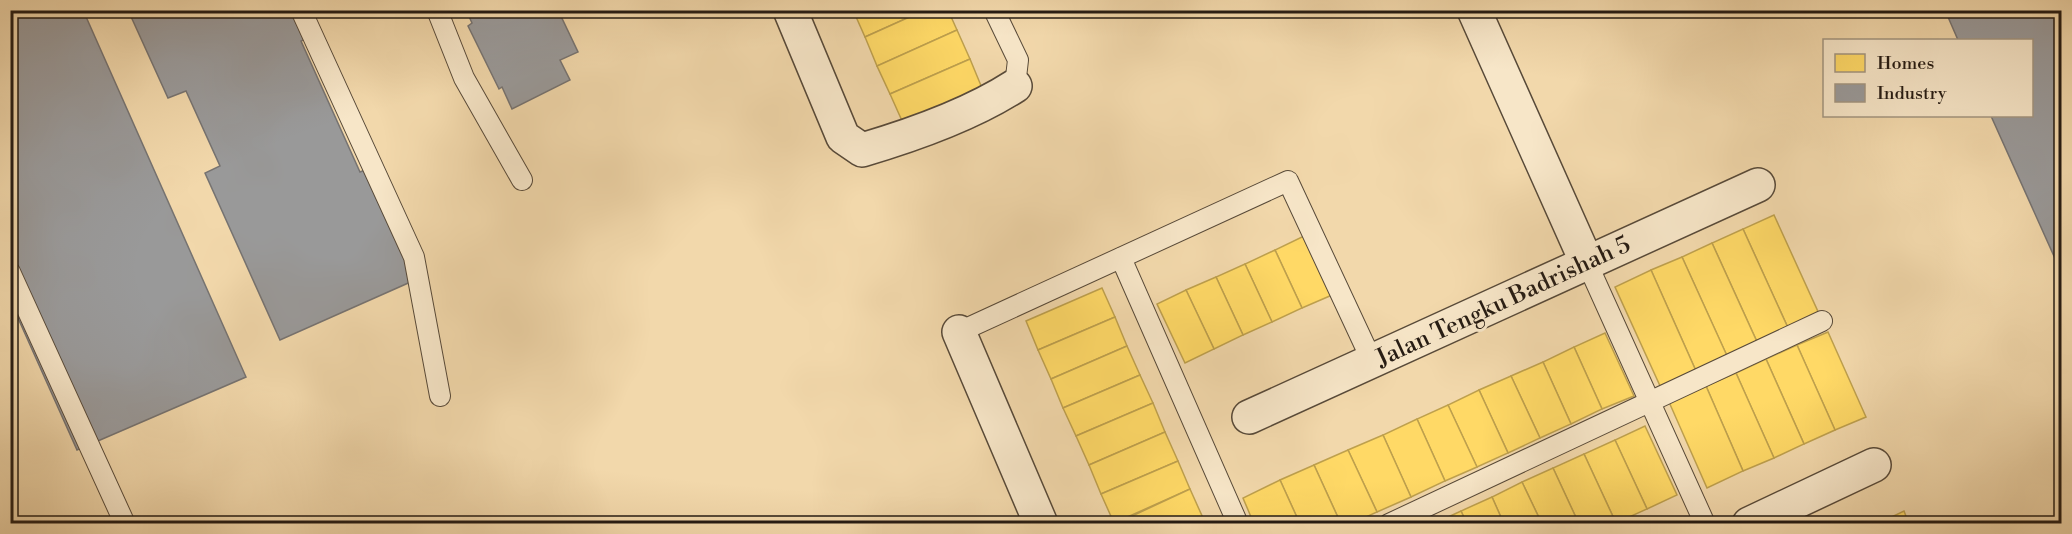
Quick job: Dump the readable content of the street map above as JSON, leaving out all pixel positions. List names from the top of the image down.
{
  "streets": {
    "street": ["Jalan Tengku Badrishah 5"]
  },
  "legend": ["Homes", "Industry"]
}
